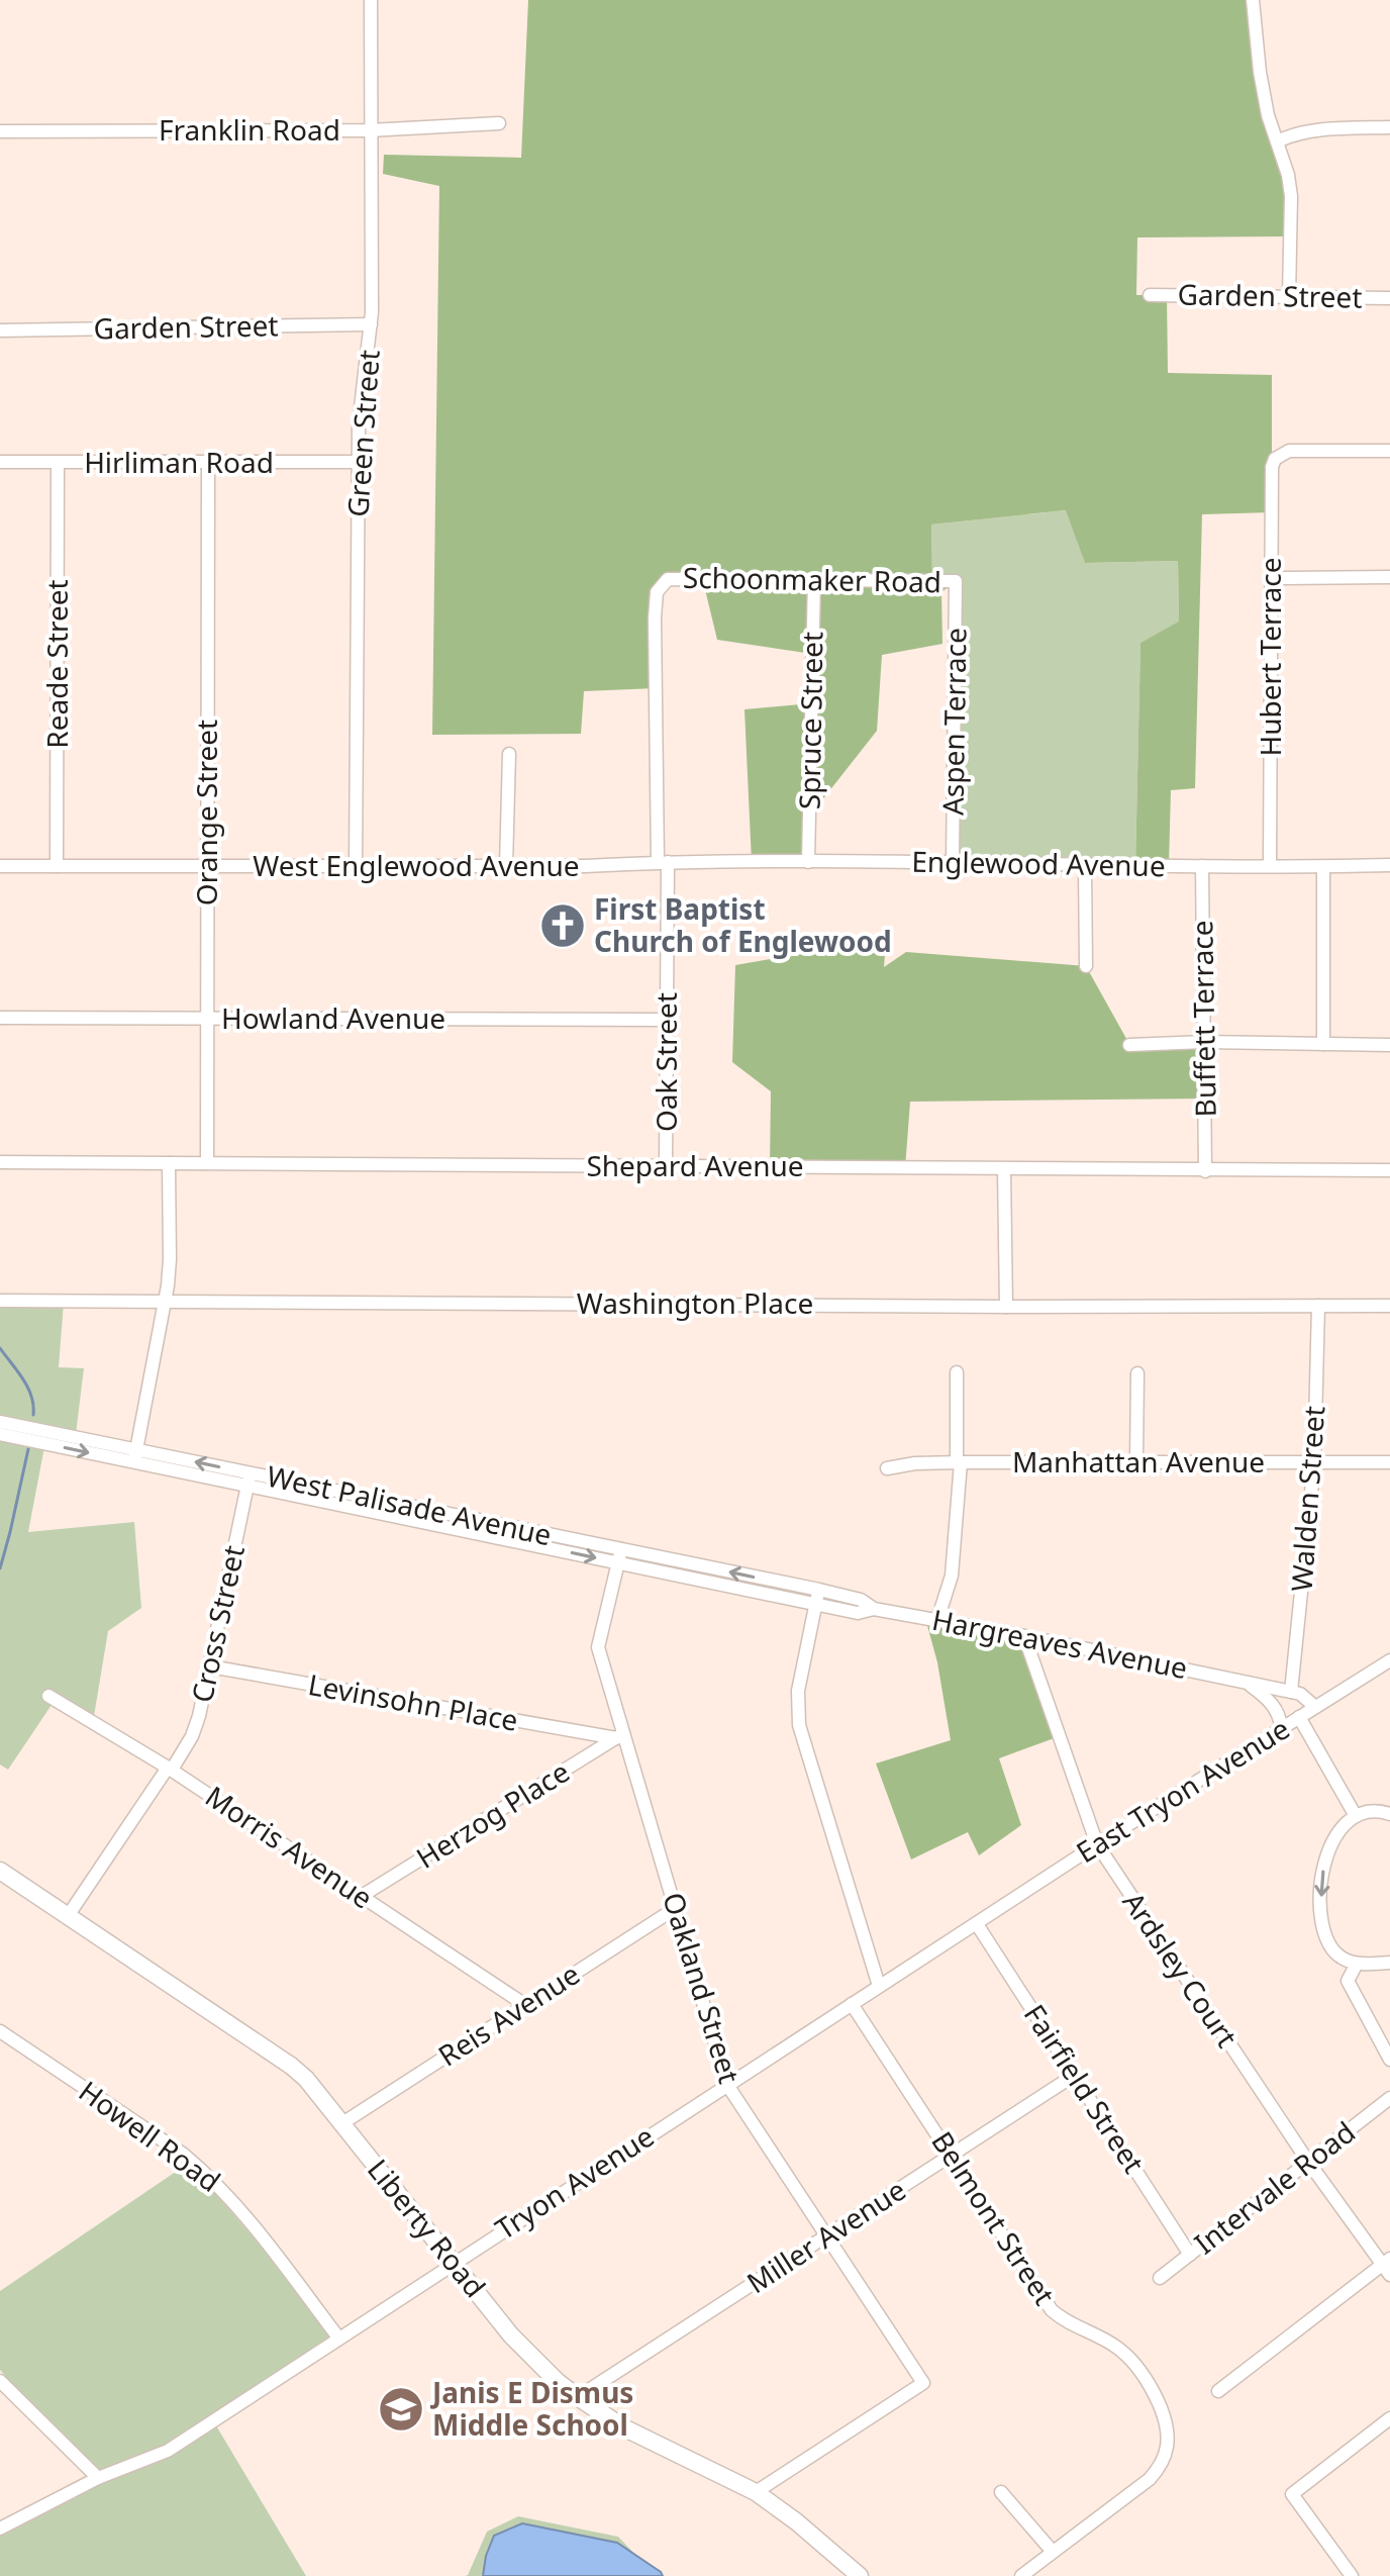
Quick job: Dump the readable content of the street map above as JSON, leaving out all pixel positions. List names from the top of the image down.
{
  "streets": {
    "main road": ["Liberty Road"],
    "street": [
      "Franklin Road",
      "Garden Street",
      "Green Street",
      "Hirliman Road",
      "Schoonmaker Road",
      "Hubert Terrace",
      "Reade Street",
      "Spruce Street",
      "Aspen Terrace",
      "Orange Street",
      "Englewood Avenue",
      "West Englewood Avenue",
      "Howland Avenue",
      "Buffett Terrace",
      "Oak Street",
      "Shepard Avenue",
      "Washington Place",
      "Manhattan Avenue",
      "Walden Street",
      "West Palisade Avenue",
      "Cross Street",
      "Hargreaves Avenue",
      "Levinsohn Place",
      "East Tryon Avenue",
      "Herzog Place",
      "Morris Avenue",
      "Ardsley Court",
      "Oakland Street",
      "Reis Avenue",
      "Fairfield Street",
      "Howell Road",
      "Tryon Avenue",
      "Intervale Road",
      "Belmont Street",
      "Miller Avenue"
    ]
  },
  "crossings": [
    ["Franklin Road", "Green Street"],
    ["Garden Street", "Green Street"],
    ["Green Street", "Hirliman Road"],
    ["Green Street", "West Englewood Avenue"],
    ["Hirliman Road", "Reade Street"],
    ["Hirliman Road", "Orange Street"],
    ["Schoonmaker Road", "Spruce Street"],
    ["Schoonmaker Road", "Aspen Terrace"],
    ["Schoonmaker Road", "Oak Street"],
    ["Hubert Terrace", "Englewood Avenue"],
    ["Reade Street", "West Englewood Avenue"],
    ["Spruce Street", "Englewood Avenue"],
    ["Aspen Terrace", "Englewood Avenue"],
    ["Orange Street", "West Englewood Avenue"],
    ["Orange Street", "Howland Avenue"],
    ["Orange Street", "Shepard Avenue"],
    ["Englewood Avenue", "West Englewood Avenue"],
    ["Englewood Avenue", "Buffett Terrace"],
    ["West Englewood Avenue", "Oak Street"],
    ["Howland Avenue", "Oak Street"],
    ["Buffett Terrace", "Shepard Avenue"],
    ["Oak Street", "Shepard Avenue"],
    ["Washington Place", "Walden Street"],
    ["Manhattan Avenue", "Walden Street"],
    ["Walden Street", "Hargreaves Avenue"],
    ["West Palisade Avenue", "Cross Street"],
    ["West Palisade Avenue", "Hargreaves Avenue"],
    ["West Palisade Avenue", "Oakland Street"],
    ["Cross Street", "Levinsohn Place"],
    ["Cross Street", "Morris Avenue"],
    ["Cross Street", "Liberty Road"],
    ["Hargreaves Avenue", "East Tryon Avenue"],
    ["Hargreaves Avenue", "Ardsley Court"],
    ["Levinsohn Place", "Herzog Place"],
    ["Levinsohn Place", "Oakland Street"],
    ["East Tryon Avenue", "Ardsley Court"],
    ["East Tryon Avenue", "Fairfield Street"],
    ["East Tryon Avenue", "Tryon Avenue"],
    ["Herzog Place", "Morris Avenue"],
    ["Herzog Place", "Oakland Street"],
    ["Morris Avenue", "Reis Avenue"],
    ["Ardsley Court", "Intervale Road"],
    ["Oakland Street", "Reis Avenue"],
    ["Oakland Street", "Tryon Avenue"],
    ["Oakland Street", "Liberty Road"],
    ["Oakland Street", "Miller Avenue"],
    ["Reis Avenue", "Liberty Road"],
    ["Fairfield Street", "Tryon Avenue"],
    ["Fairfield Street", "Intervale Road"],
    ["Fairfield Street", "Miller Avenue"],
    ["Howell Road", "Tryon Avenue"],
    ["Tryon Avenue", "Belmont Street"],
    ["Tryon Avenue", "Liberty Road"],
    ["Belmont Street", "Miller Avenue"],
    ["Liberty Road", "Miller Avenue"]
  ],
  "places": {
    "church": ["First Baptist Church of Englewood"],
    "school or university": ["Janis E Dismus Middle School"]
  }
}
